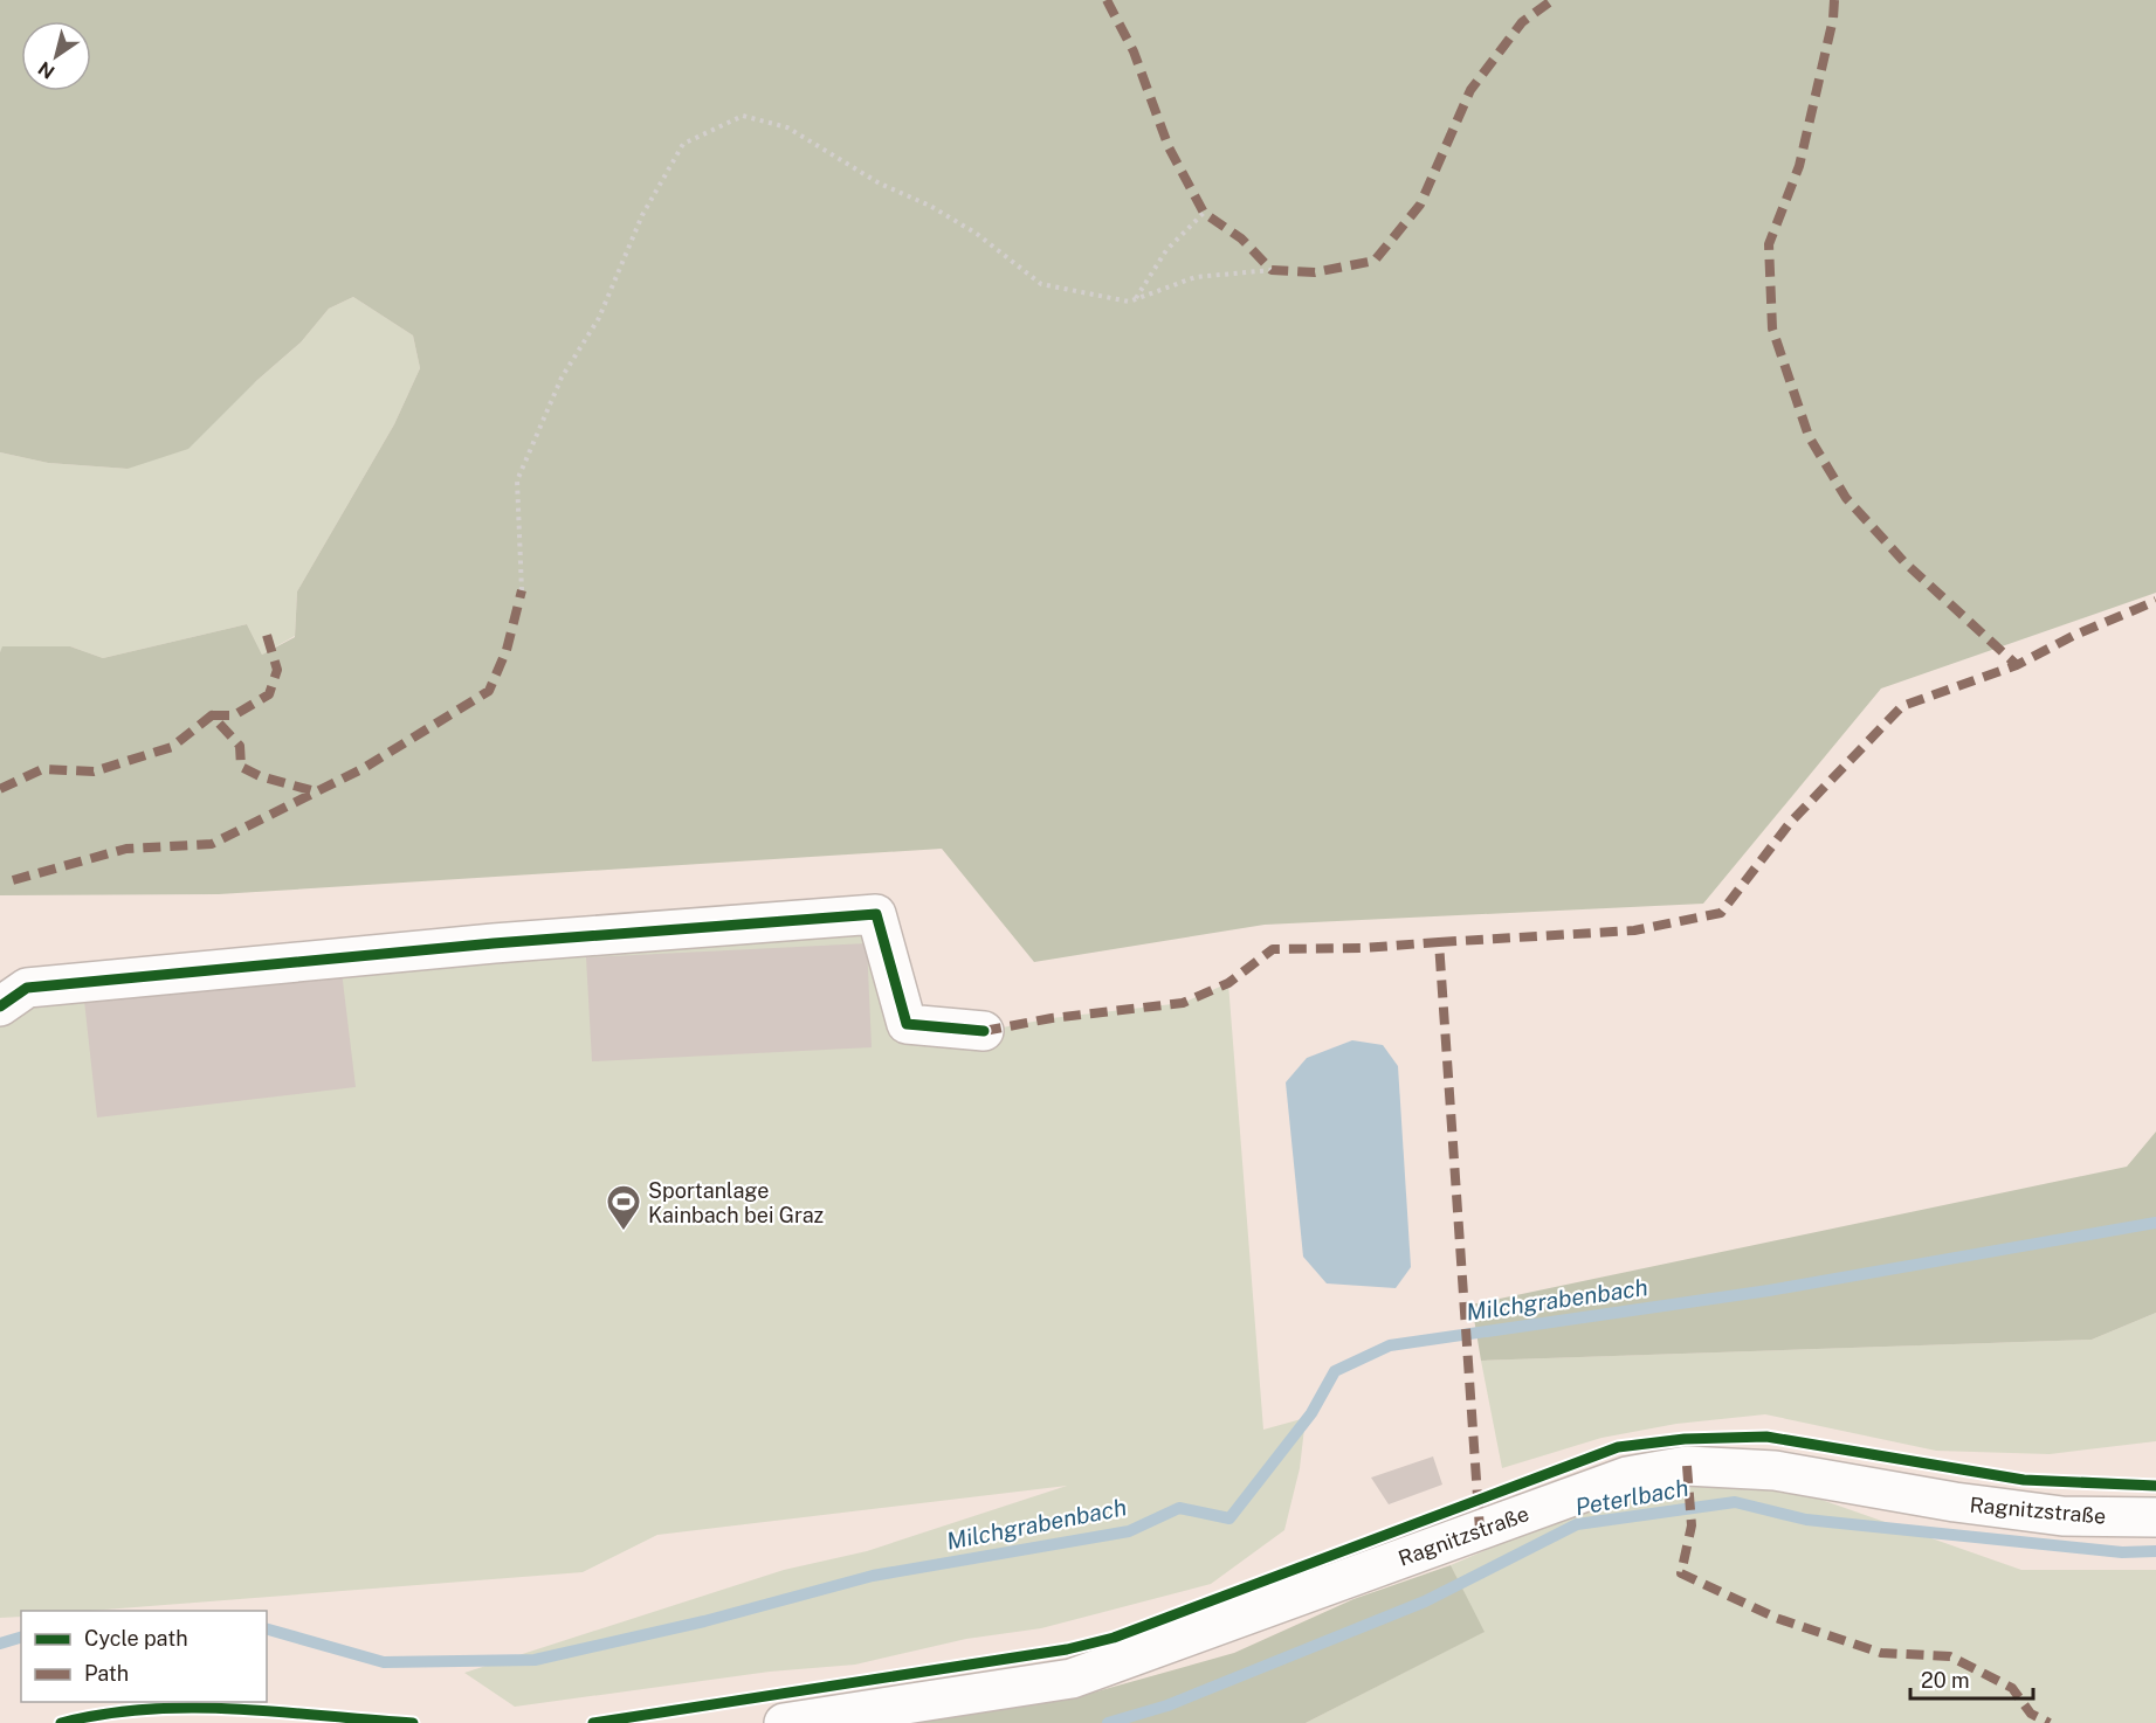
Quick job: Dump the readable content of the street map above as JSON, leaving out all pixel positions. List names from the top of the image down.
{
  "streets": {
    "main road": ["Ragnitzstraße"]
  },
  "water": ["Milchgrabenbach", "Peterlbach"],
  "places": {
    "sports": ["Sportanlage Kainbach bei Graz"]
  },
  "legend": ["Cycle path", "Path"],
  "scale_bar": "20 m",
  "north": "bottom left"
}
